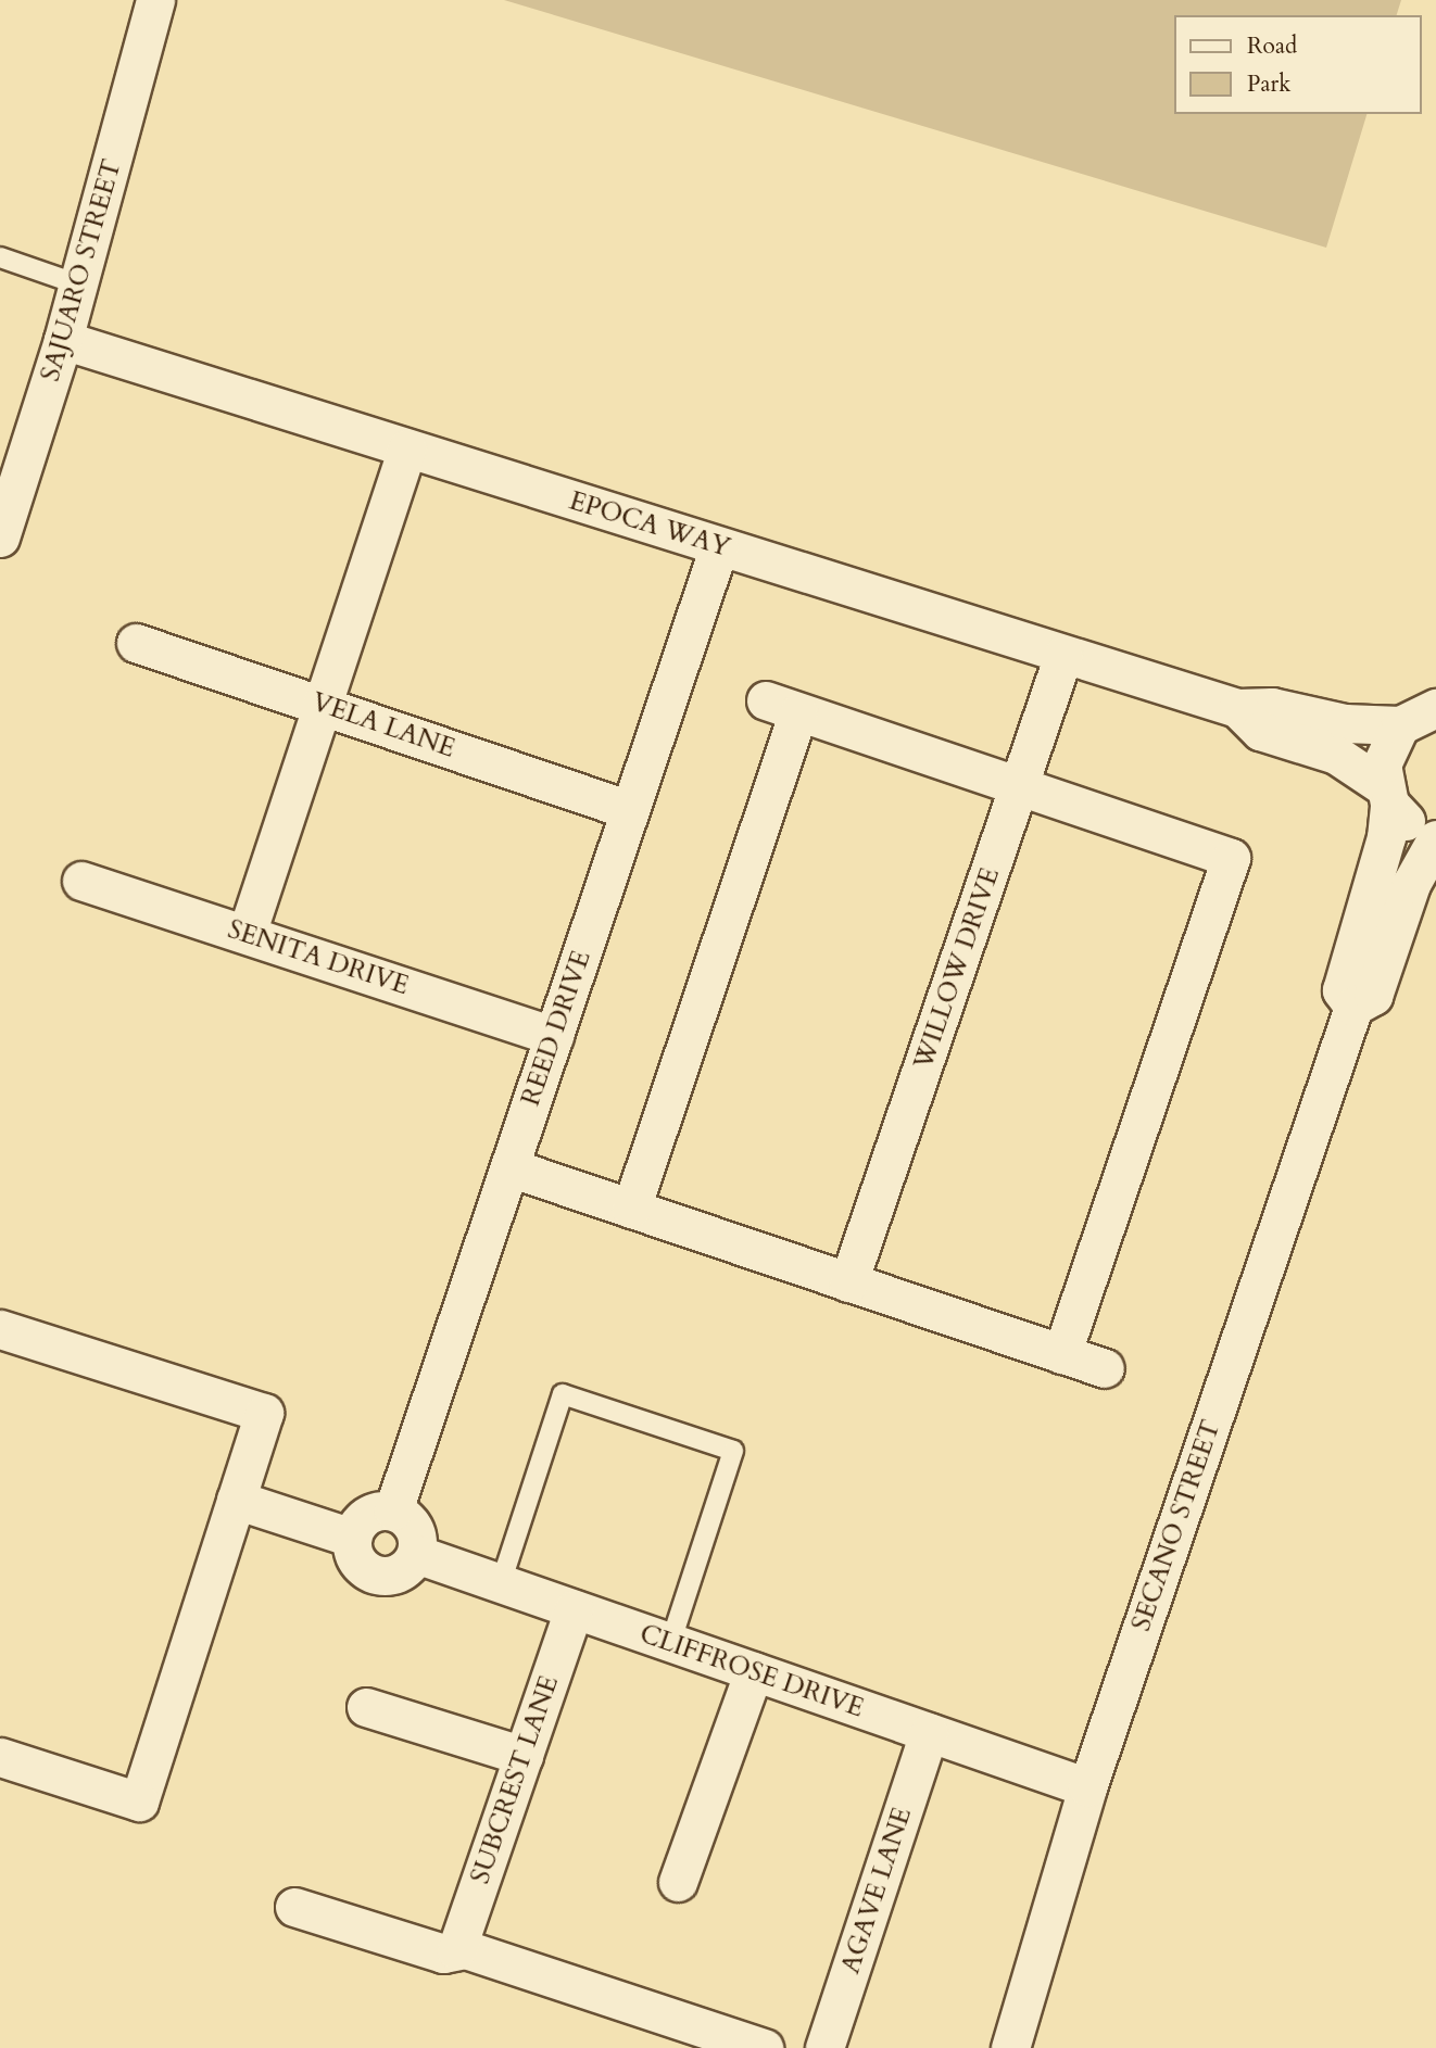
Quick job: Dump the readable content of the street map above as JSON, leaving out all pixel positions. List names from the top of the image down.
{
  "streets": {
    "street": [
      "SAJUARO STREET",
      "EPOCA WAY",
      "VELA LANE",
      "SENITA DRIVE",
      "WILLOW DRIVE",
      "REED DRIVE",
      "SECANO STREET",
      "CLIFFROSE DRIVE",
      "SUBCREST LANE",
      "AGAVE LANE"
    ]
  },
  "crossings": [
    ["SAJUARO STREET", "EPOCA WAY"],
    ["EPOCA WAY", "WILLOW DRIVE"],
    ["EPOCA WAY", "REED DRIVE"],
    ["EPOCA WAY", "SECANO STREET"],
    ["VELA LANE", "REED DRIVE"],
    ["SENITA DRIVE", "REED DRIVE"],
    ["REED DRIVE", "CLIFFROSE DRIVE"],
    ["SECANO STREET", "CLIFFROSE DRIVE"],
    ["CLIFFROSE DRIVE", "SUBCREST LANE"],
    ["CLIFFROSE DRIVE", "AGAVE LANE"]
  ],
  "legend": ["Road", "Park"]
}
